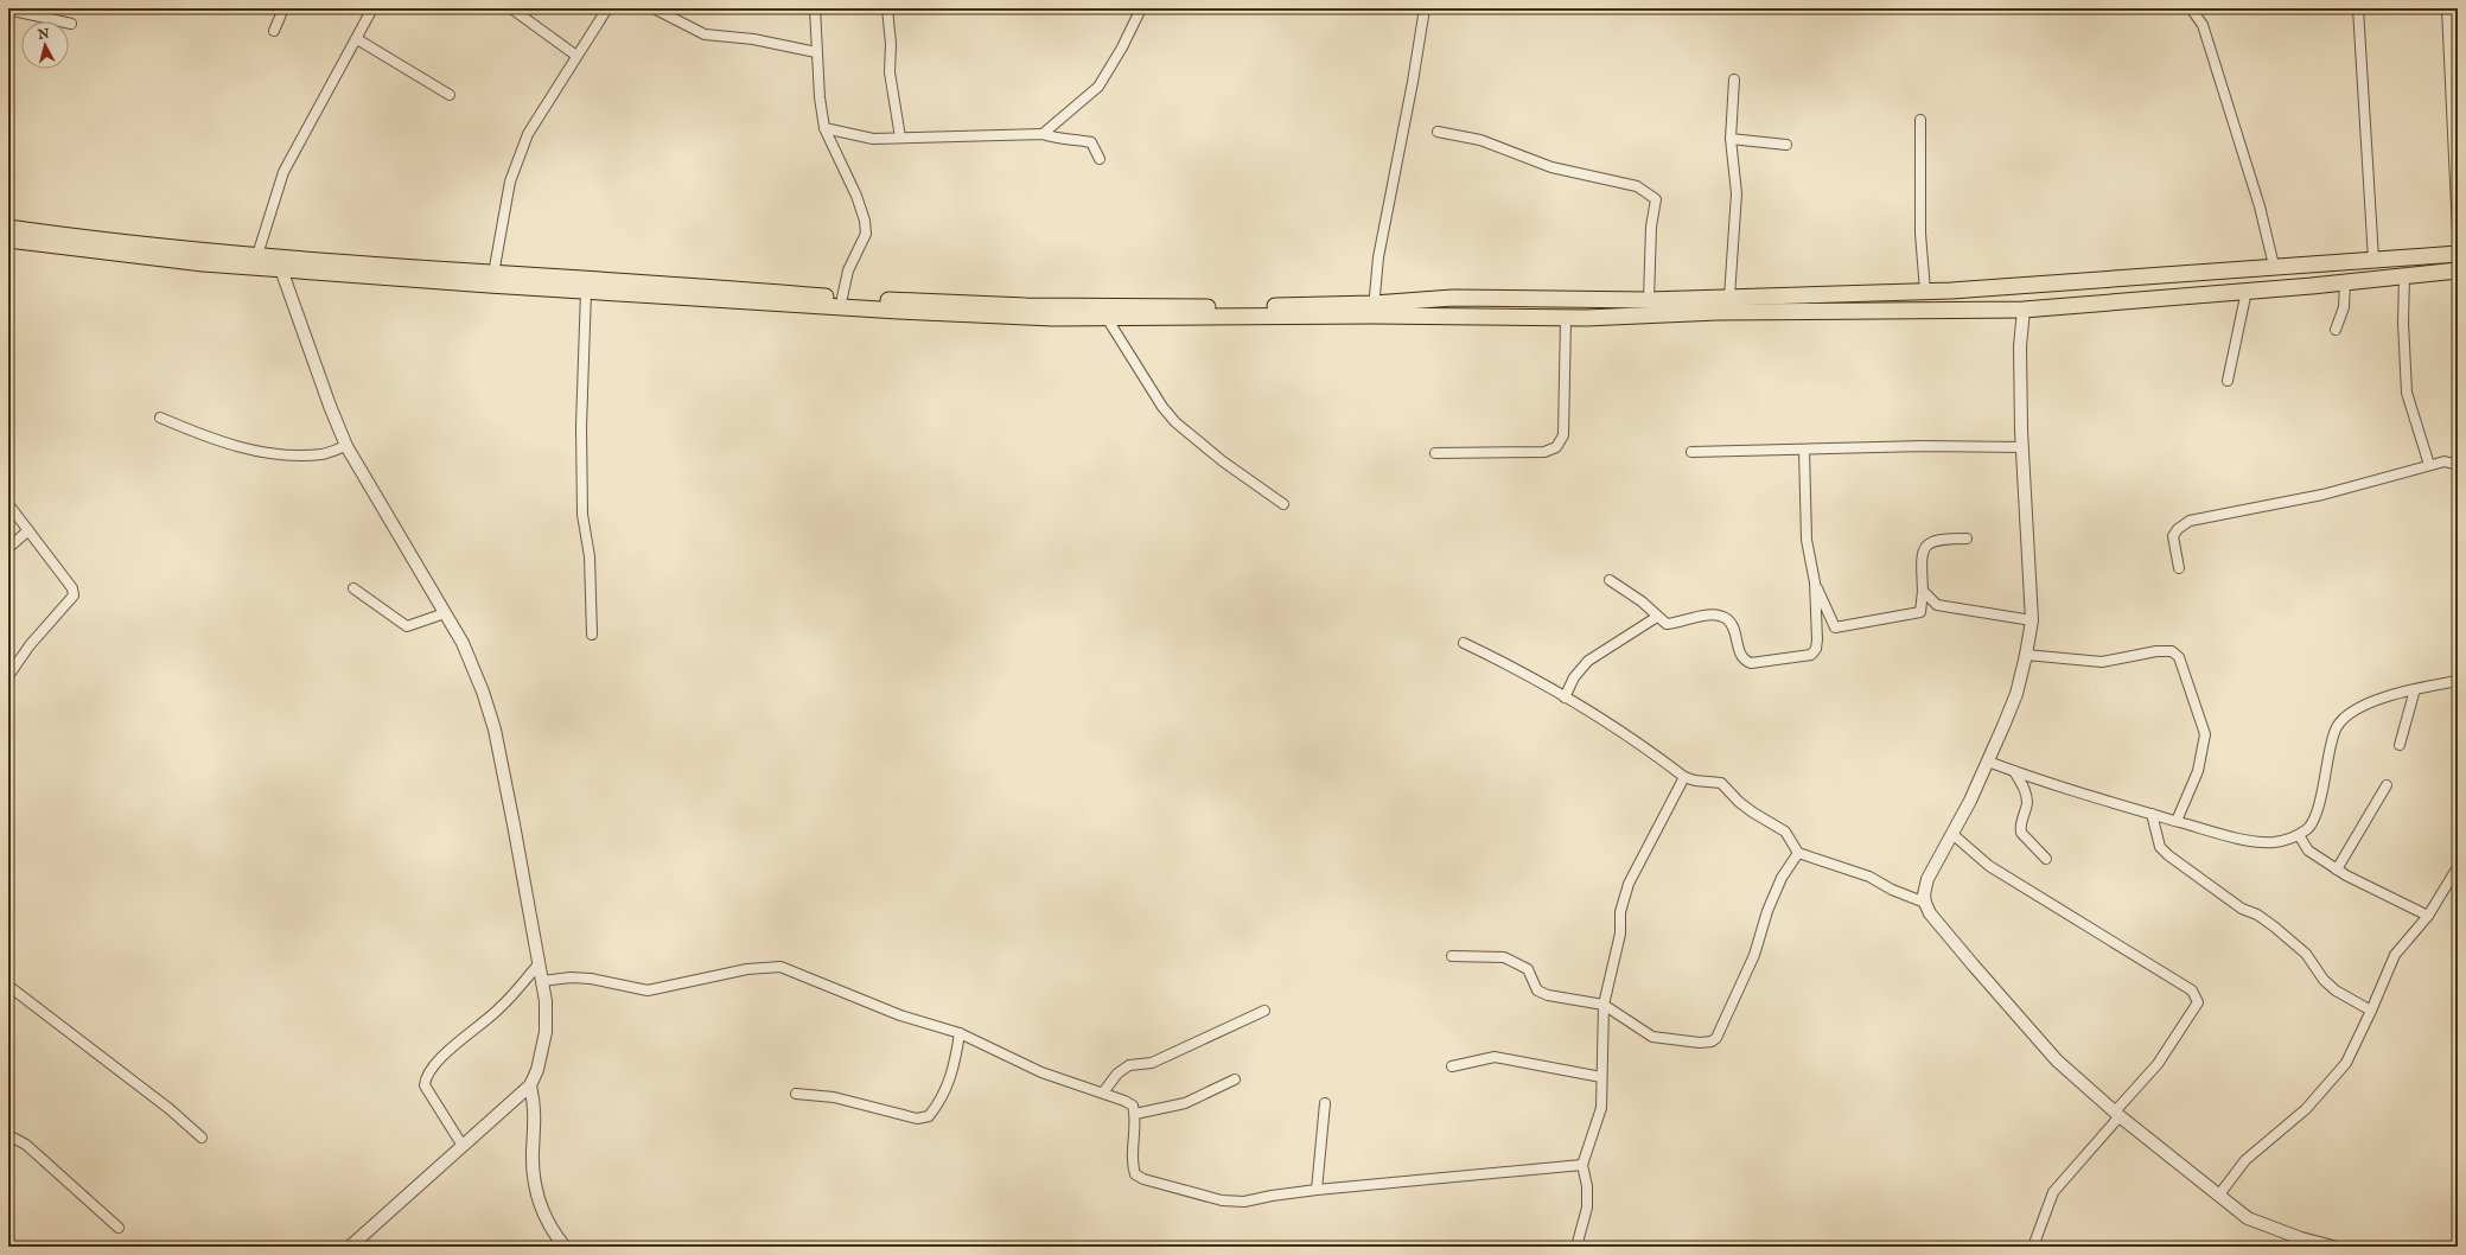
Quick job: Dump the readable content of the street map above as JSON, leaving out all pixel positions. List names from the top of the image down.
{
  "north": "top"
}
